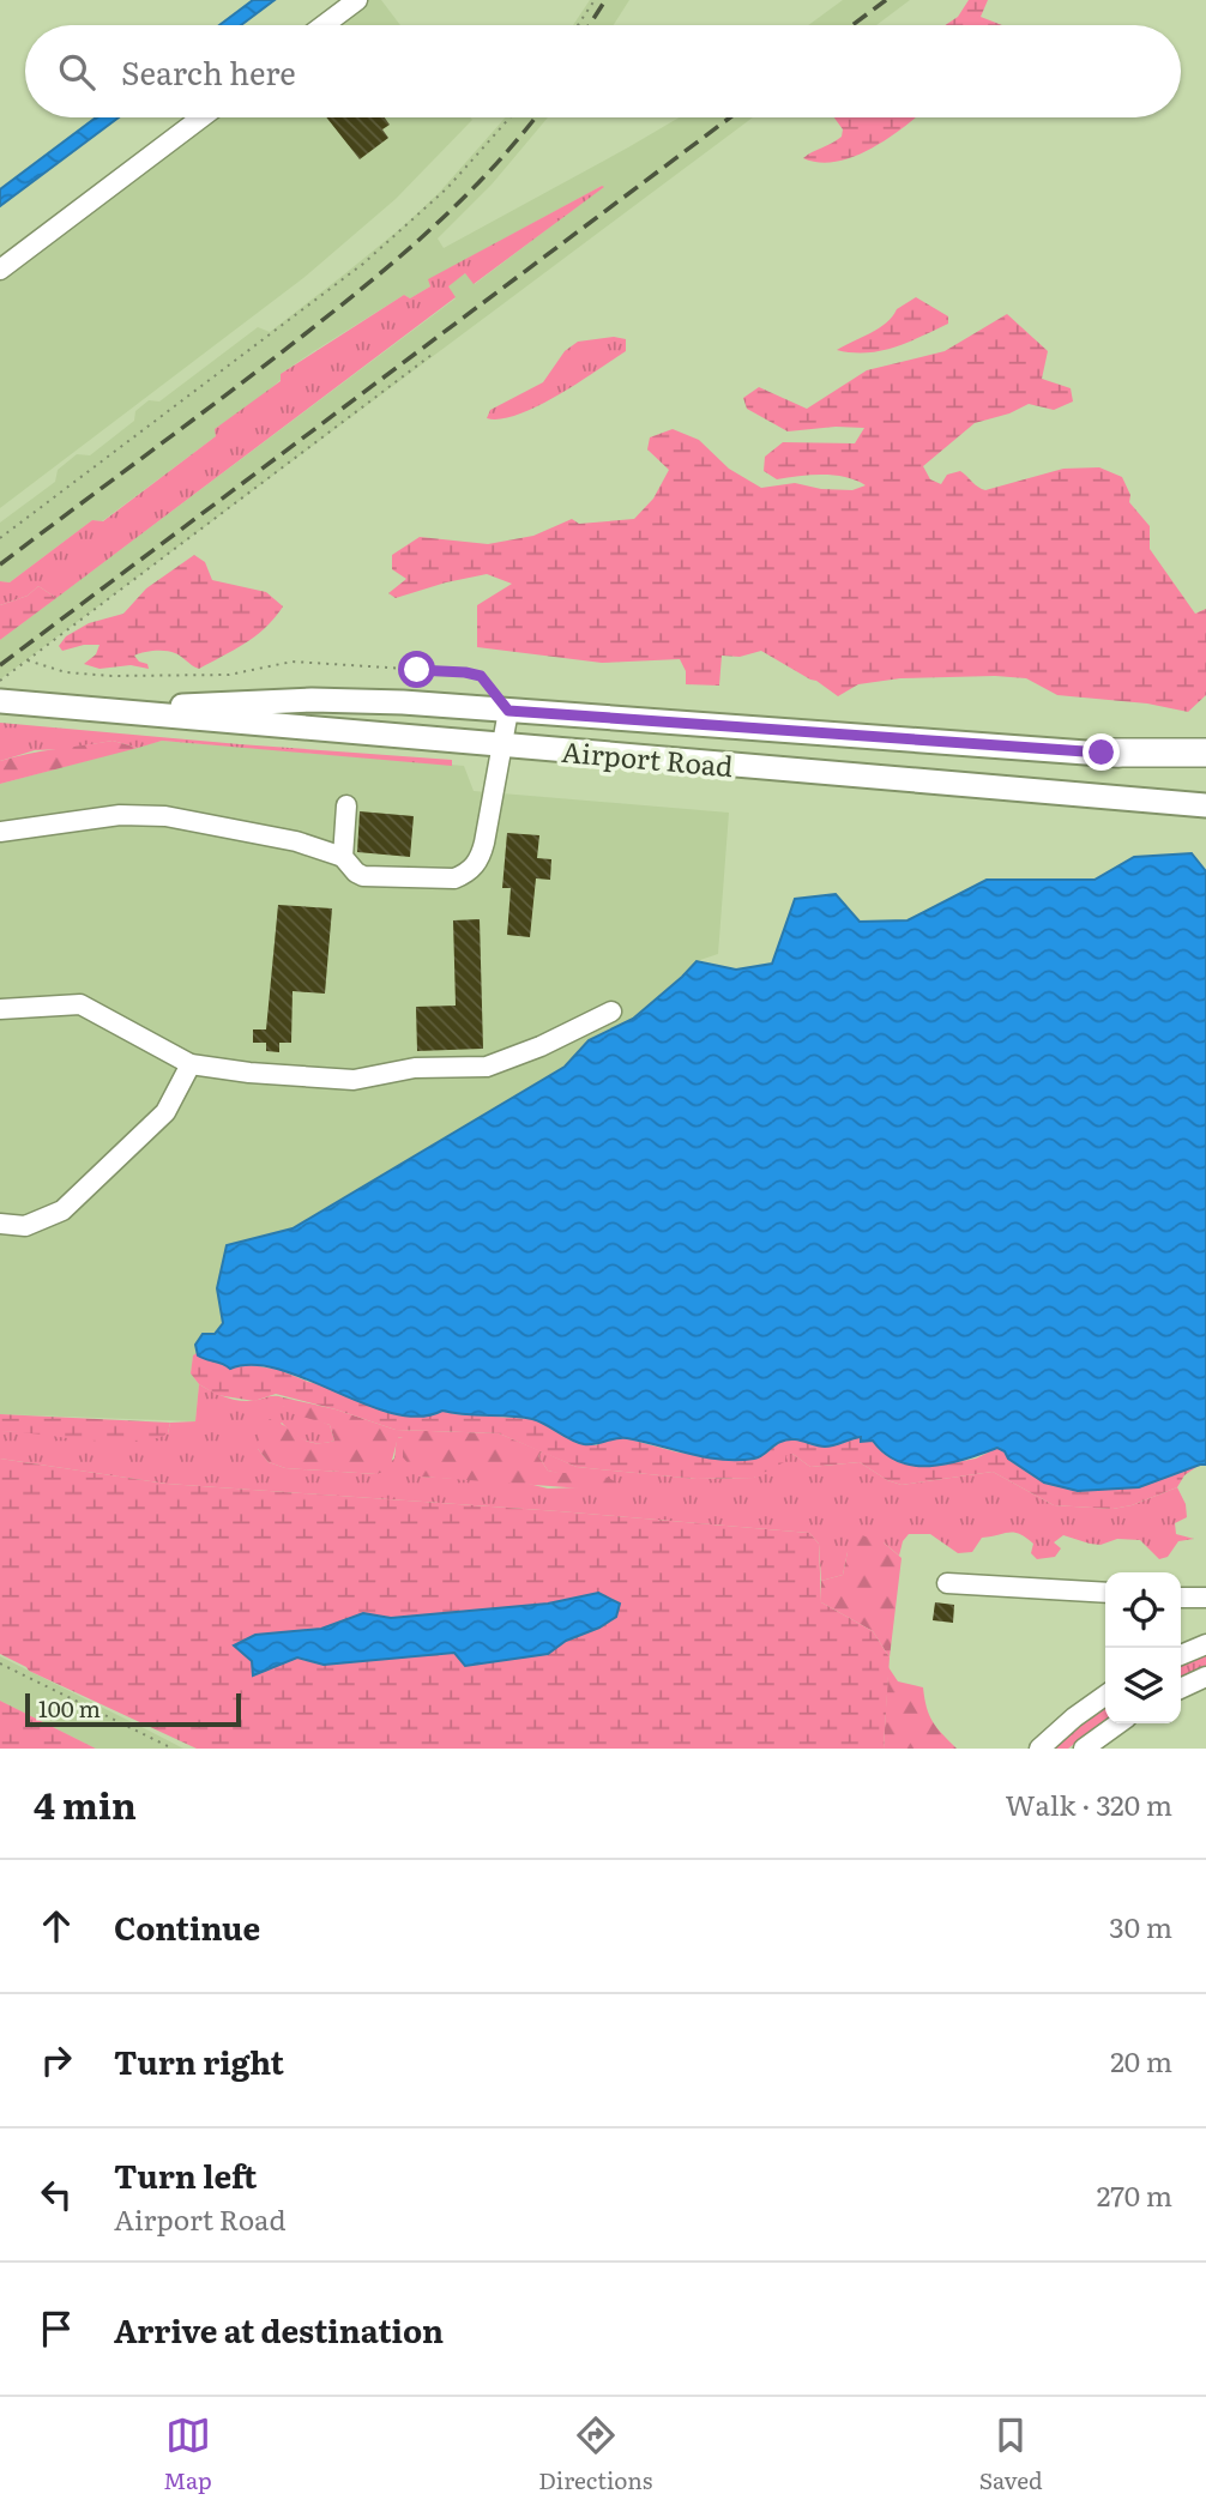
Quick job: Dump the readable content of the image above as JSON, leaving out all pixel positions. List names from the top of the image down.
{
  "streets": {
    "main road": ["Airport Road"]
  },
  "scale_bar": "100 m",
  "page": {
    "search": "Search here",
    "scale": "100 m",
    "heading": ["4 min", "Walk · 320 m"],
    "list": [
      ["Continue", "30 m"],
      ["Turn right", "20 m"],
      ["Turn left", "Airport Road", "270 m"],
      "Arrive at destination"
    ],
    "nav": ["Map", "Directions", "Saved"]
  }
}
